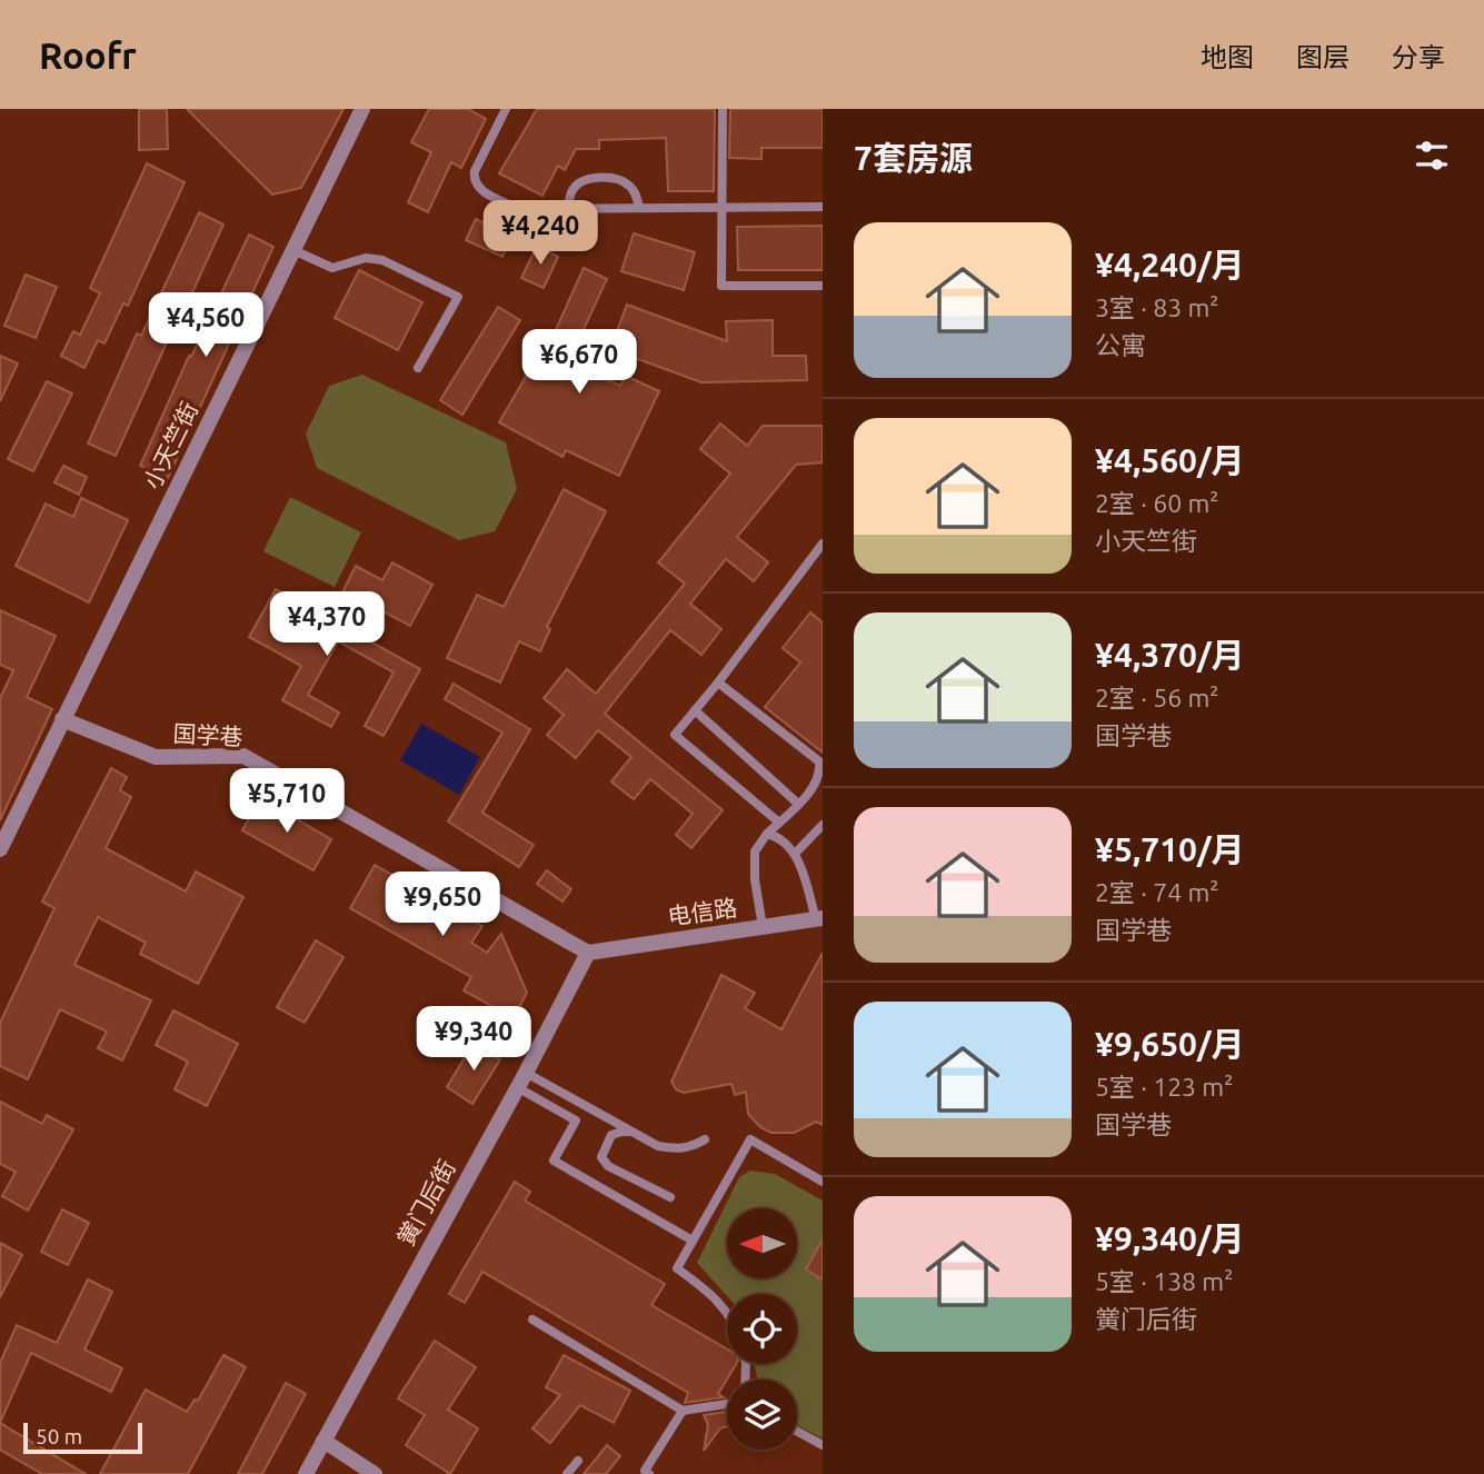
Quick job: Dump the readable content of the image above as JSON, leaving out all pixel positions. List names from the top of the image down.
{
  "streets": {
    "street": [
      "小天竺街",
      "国学巷",
      "电信路",
      "黉门后街"
    ]
  },
  "crossings": [
    ["小天竺街", "国学巷"],
    ["国学巷", "电信路"],
    ["国学巷", "黉门后街"],
    ["电信路", "黉门后街"]
  ],
  "scale_bar": "50 m",
  "north": "left",
  "page": {
    "header": "Roofr",
    "nav": ["地图", "图层", "分享"],
    "heading": "7套房源",
    "price": [
      "¥4,240",
      "¥4,560",
      "¥6,670",
      "¥4,370",
      "¥5,710",
      "¥9,650",
      "¥9,340"
    ],
    "list": [
      {
        "name": "¥4,240/月",
        "note": "3室 · 83 m² · 公寓"
      },
      {
        "name": "¥4,560/月",
        "note": "2室 · 60 m² · 小天竺街"
      },
      {
        "name": "¥4,370/月",
        "note": "2室 · 56 m² · 国学巷"
      },
      {
        "name": "¥5,710/月",
        "note": "2室 · 74 m² · 国学巷"
      },
      {
        "name": "¥9,650/月",
        "note": "5室 · 123 m² · 国学巷"
      },
      {
        "name": "¥9,340/月",
        "note": "5室 · 138 m² · 黉门后街"
      }
    ],
    "scale": "50 m"
  }
}
